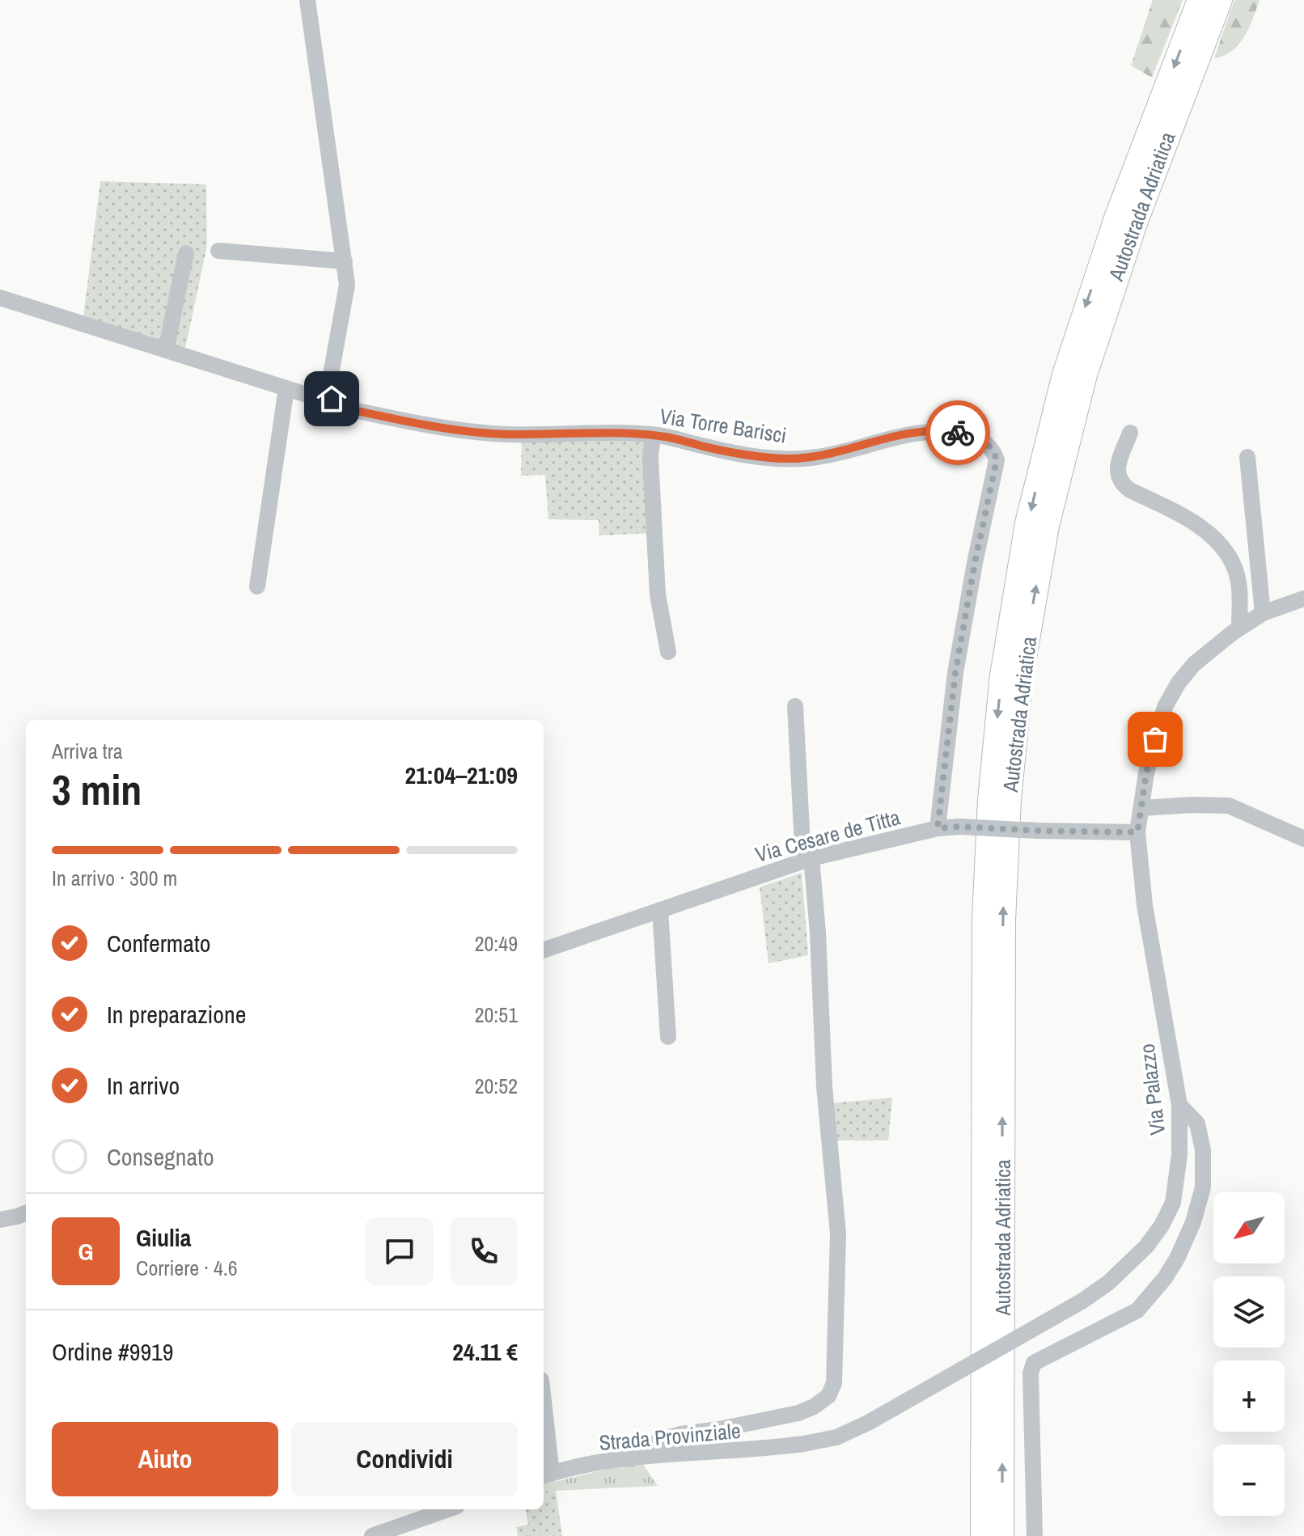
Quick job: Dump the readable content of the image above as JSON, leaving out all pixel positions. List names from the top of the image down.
{
  "streets": {
    "highway": ["Autostrada Adriatica"],
    "street": [
      "Via Torre Barisci",
      "Via Cesare de Titta",
      "Via Palazzo",
      "Strada Provinziale"
    ]
  },
  "crossings": [
    ["Via Torre Barisci", "Via Cesare de Titta"],
    ["Via Cesare de Titta", "Via Palazzo"],
    ["Via Palazzo", "Strada Provinziale"]
  ],
  "north": "bottom left",
  "page": {
    "heading": ["3 min", "Arriva tra", "21:04–21:09"],
    "panel": [
      "Giulia",
      "Corriere · 4.6",
      "Ordine #9919",
      "24.11 €"
    ],
    "bar": "In arrivo · 300 m",
    "list": [
      ["Confermato", "20:49"],
      ["In preparazione", "20:51"],
      ["In arrivo", "20:52"],
      "Consegnato"
    ],
    "map_buttons": ["+", "−"],
    "round": "G",
    "buttons": ["Aiuto", "Condividi"]
  }
}
